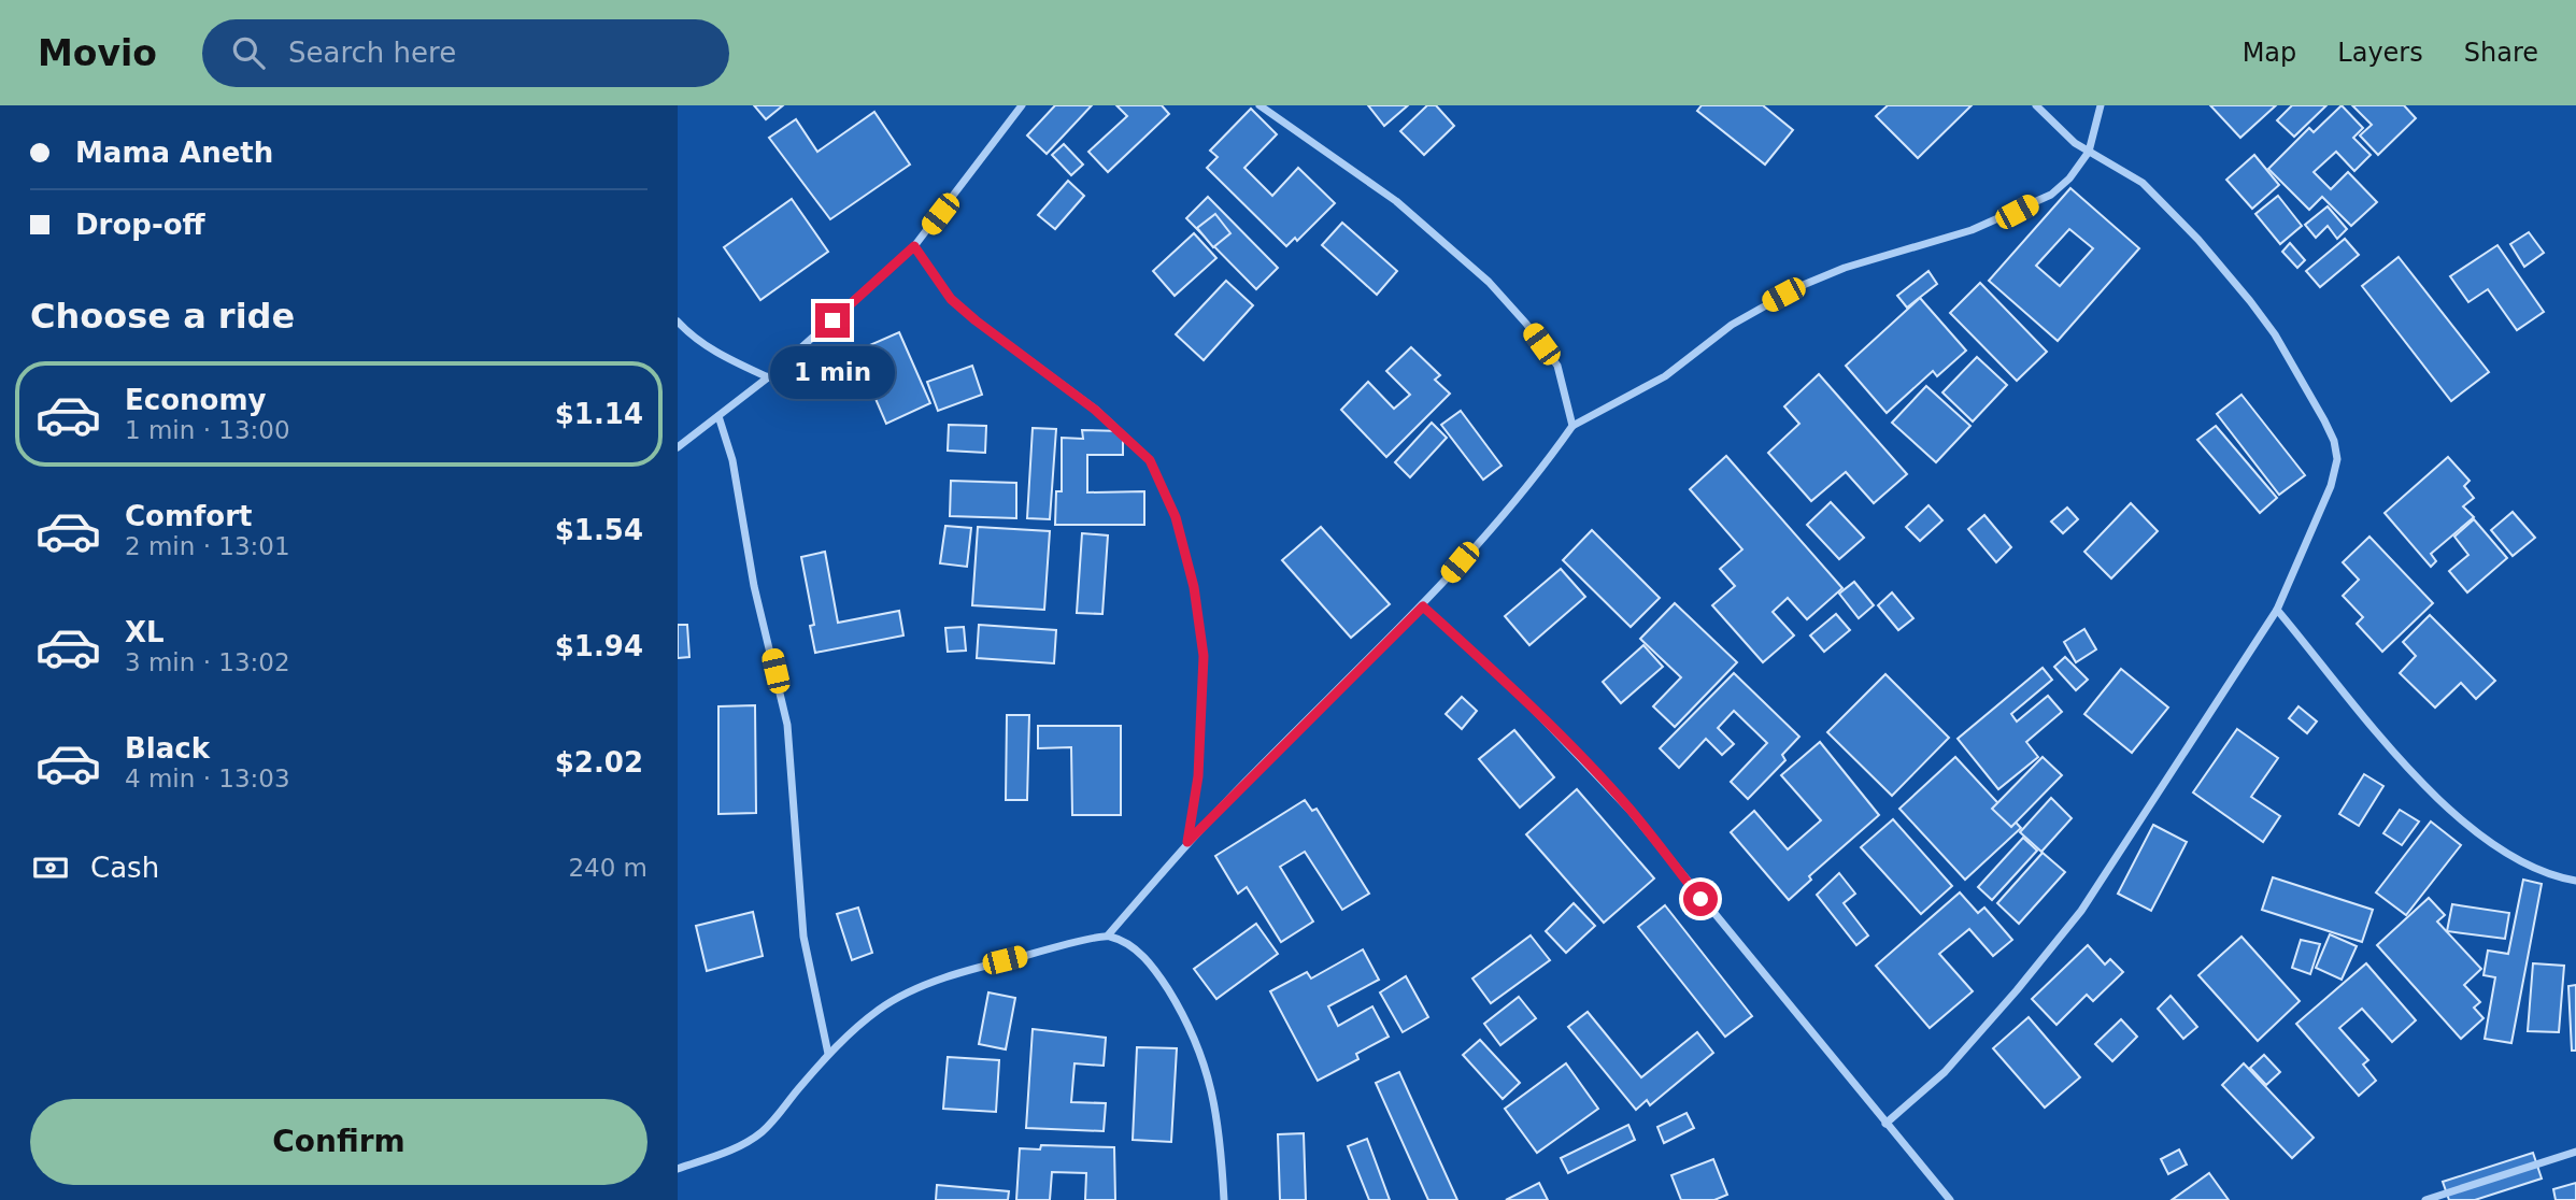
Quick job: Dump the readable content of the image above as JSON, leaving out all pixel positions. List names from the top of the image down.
{
  "page": {
    "header": "Movio",
    "search": "Search here",
    "nav": ["Map", "Layers", "Share"],
    "banner": ["Mama Aneth", "Drop-off"],
    "heading": "Choose a ride",
    "bubble": "1 min",
    "list": [
      {
        "name": "Economy",
        "note": "1 min · 13:00",
        "value": "$1.14"
      },
      {
        "name": "Comfort",
        "note": "2 min · 13:01",
        "value": "$1.54"
      },
      {
        "name": "XL",
        "note": "3 min · 13:02",
        "value": "$1.94"
      },
      {
        "name": "Black",
        "note": "4 min · 13:03",
        "value": "$2.02"
      }
    ],
    "pay": ["Cash", "240 m"],
    "buttons": "Confirm"
  }
}
